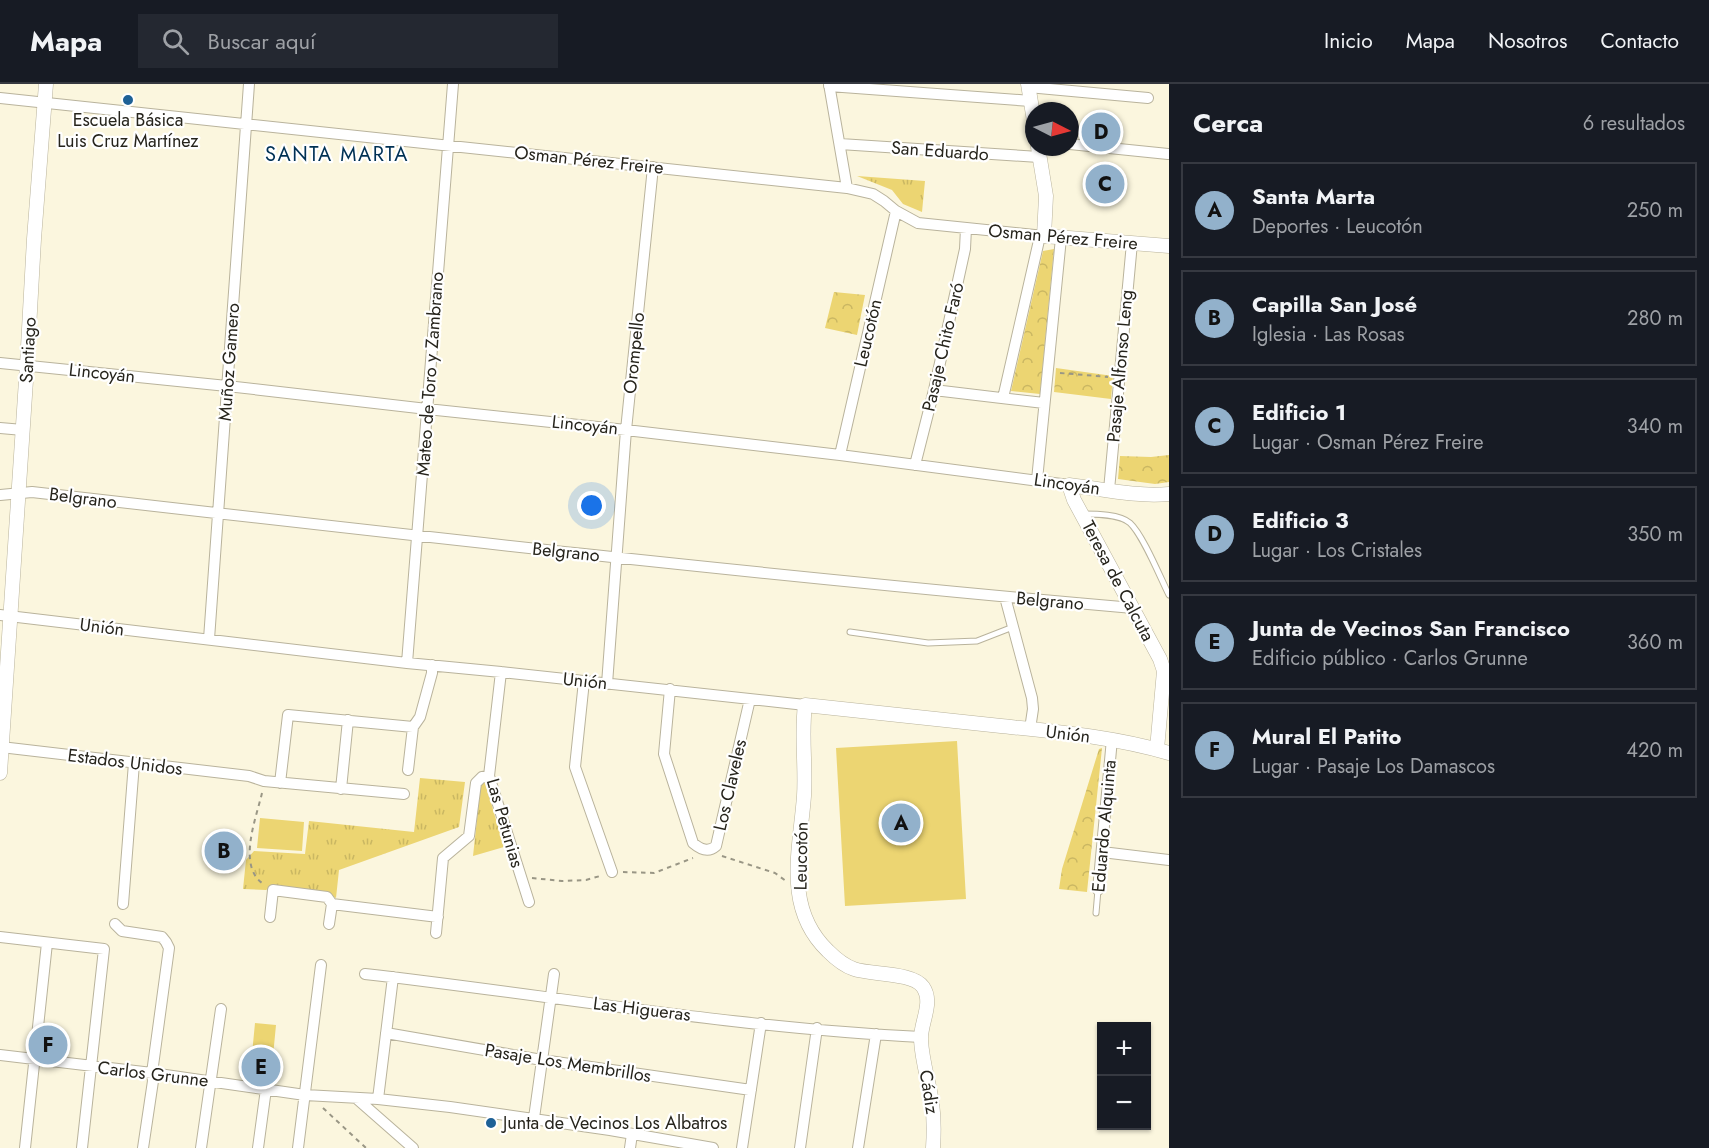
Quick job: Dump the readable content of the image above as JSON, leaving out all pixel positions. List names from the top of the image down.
{
  "streets": {
    "street": [
      "San Eduardo",
      "Osman Pérez Freire",
      "Leucotón",
      "Pasaje Chito Faró",
      "Santiago",
      "Orompello",
      "Muñoz Gamero",
      "Pasaje Alfonso Leng",
      "Lincoyán",
      "Mateo de Toro y Zambrano",
      "Belgrano",
      "Teresa de Calcuta",
      "Unión",
      "Estados Unidos",
      "Los Claveles",
      "Las Petunias",
      "Eduardo Alquinta",
      "Las Higueras",
      "Pasaje Los Membrillos",
      "Carlos Grunne",
      "Cádiz"
    ]
  },
  "crossings": [
    ["Osman Pérez Freire", "Leucotón"],
    ["Osman Pérez Freire", "Pasaje Chito Faró"],
    ["Osman Pérez Freire", "Santiago"],
    ["Osman Pérez Freire", "Orompello"],
    ["Osman Pérez Freire", "Muñoz Gamero"],
    ["Osman Pérez Freire", "Pasaje Alfonso Leng"],
    ["Osman Pérez Freire", "Mateo de Toro y Zambrano"],
    ["Leucotón", "Lincoyán"],
    ["Leucotón", "Unión"],
    ["Leucotón", "Las Higueras"],
    ["Leucotón", "Cádiz"],
    ["Pasaje Chito Faró", "Lincoyán"],
    ["Santiago", "Lincoyán"],
    ["Santiago", "Belgrano"],
    ["Santiago", "Unión"],
    ["Santiago", "Estados Unidos"],
    ["Orompello", "Lincoyán"],
    ["Orompello", "Belgrano"],
    ["Orompello", "Unión"],
    ["Muñoz Gamero", "Lincoyán"],
    ["Muñoz Gamero", "Belgrano"],
    ["Muñoz Gamero", "Unión"],
    ["Pasaje Alfonso Leng", "Lincoyán"],
    ["Lincoyán", "Mateo de Toro y Zambrano"],
    ["Lincoyán", "Teresa de Calcuta"],
    ["Mateo de Toro y Zambrano", "Belgrano"],
    ["Mateo de Toro y Zambrano", "Unión"],
    ["Belgrano", "Teresa de Calcuta"],
    ["Teresa de Calcuta", "Unión"],
    ["Unión", "Los Claveles"],
    ["Unión", "Las Petunias"],
    ["Unión", "Eduardo Alquinta"],
    ["Las Higueras", "Cádiz"]
  ],
  "districts": ["SANTA MARTA"],
  "places": ["Escuela Básica Luis Cruz Martínez", "Junta de Vecinos Los Albatros"],
  "north": "right",
  "page": {
    "header": "Mapa",
    "search": "Buscar aquí",
    "nav": [
      "Inicio",
      "Mapa",
      "Nosotros",
      "Contacto"
    ],
    "heading": ["Cerca", "6 resultados"],
    "pins": [
      "D",
      "C",
      "A",
      "B",
      "F",
      "E"
    ],
    "list": [
      {
        "mark": "A",
        "name": "Santa Marta",
        "note": "Deportes · Leucotón",
        "value": "250 m"
      },
      {
        "mark": "B",
        "name": "Capilla San José",
        "note": "Iglesia · Las Rosas",
        "value": "280 m"
      },
      {
        "mark": "C",
        "name": "Edificio 1",
        "note": "Lugar · Osman Pérez Freire",
        "value": "340 m"
      },
      {
        "mark": "D",
        "name": "Edificio 3",
        "note": "Lugar · Los Cristales",
        "value": "350 m"
      },
      {
        "mark": "E",
        "name": "Junta de Vecinos San Francisco",
        "note": "Edificio público · Carlos Grunne",
        "value": "360 m"
      },
      {
        "mark": "F",
        "name": "Mural El Patito",
        "note": "Lugar · Pasaje Los Damascos",
        "value": "420 m"
      }
    ],
    "map_buttons": ["+", "−"]
  }
}
